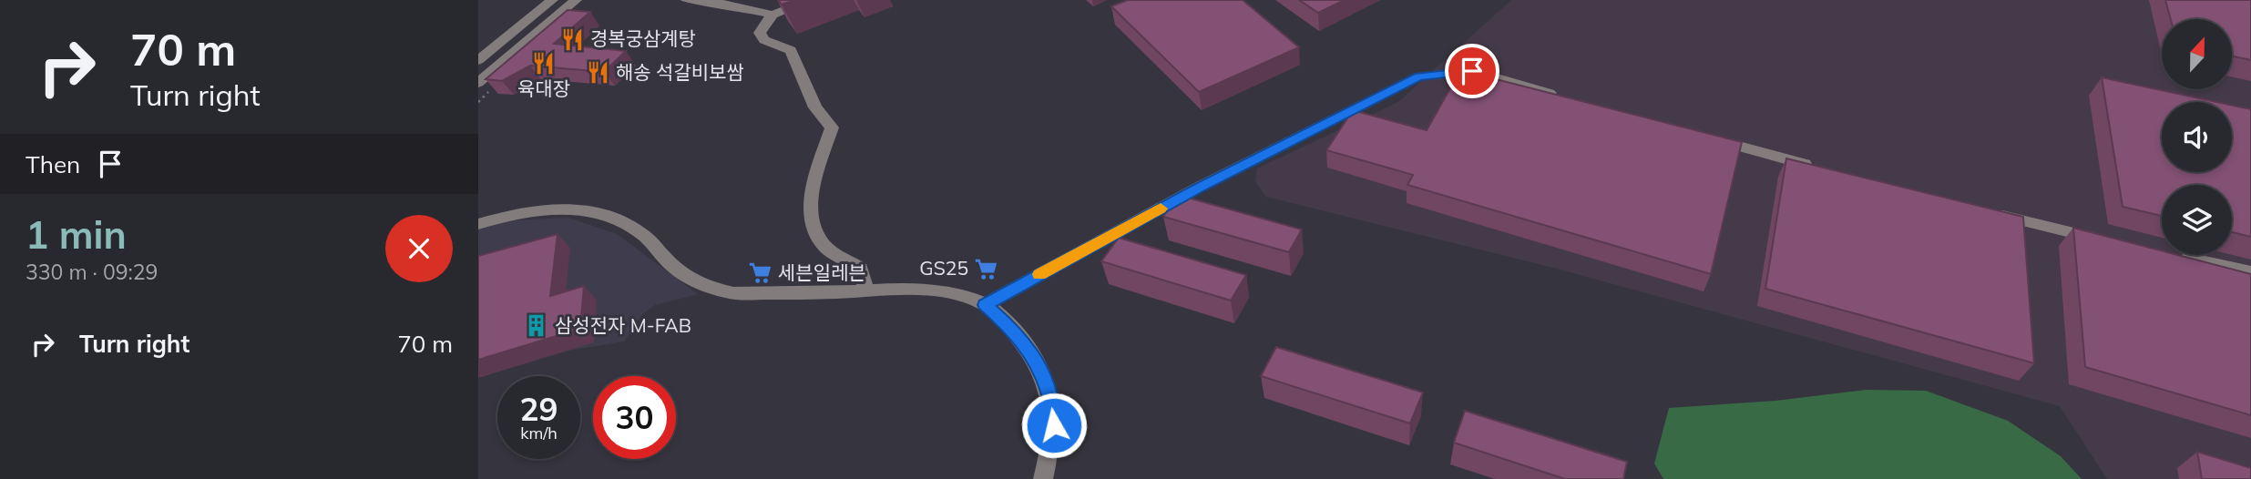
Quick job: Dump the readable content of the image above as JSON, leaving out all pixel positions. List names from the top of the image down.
{
  "places": {
    "restaurant": ["경복궁삼계탕", "육대장", "해송 석갈비보쌈"],
    "supermarket": ["GS25", "세븐일레븐"],
    "building": ["삼성전자 M-FAB"]
  },
  "north": "top",
  "page": {
    "turn": ["70 m", "Turn right"],
    "then": "Then",
    "heading": ["1 min", "330 m · 09:29"],
    "list": [
      {
        "name": "Turn right",
        "value": "70 m"
      }
    ],
    "speed": "29 km/h",
    "limit": "30"
  }
}
